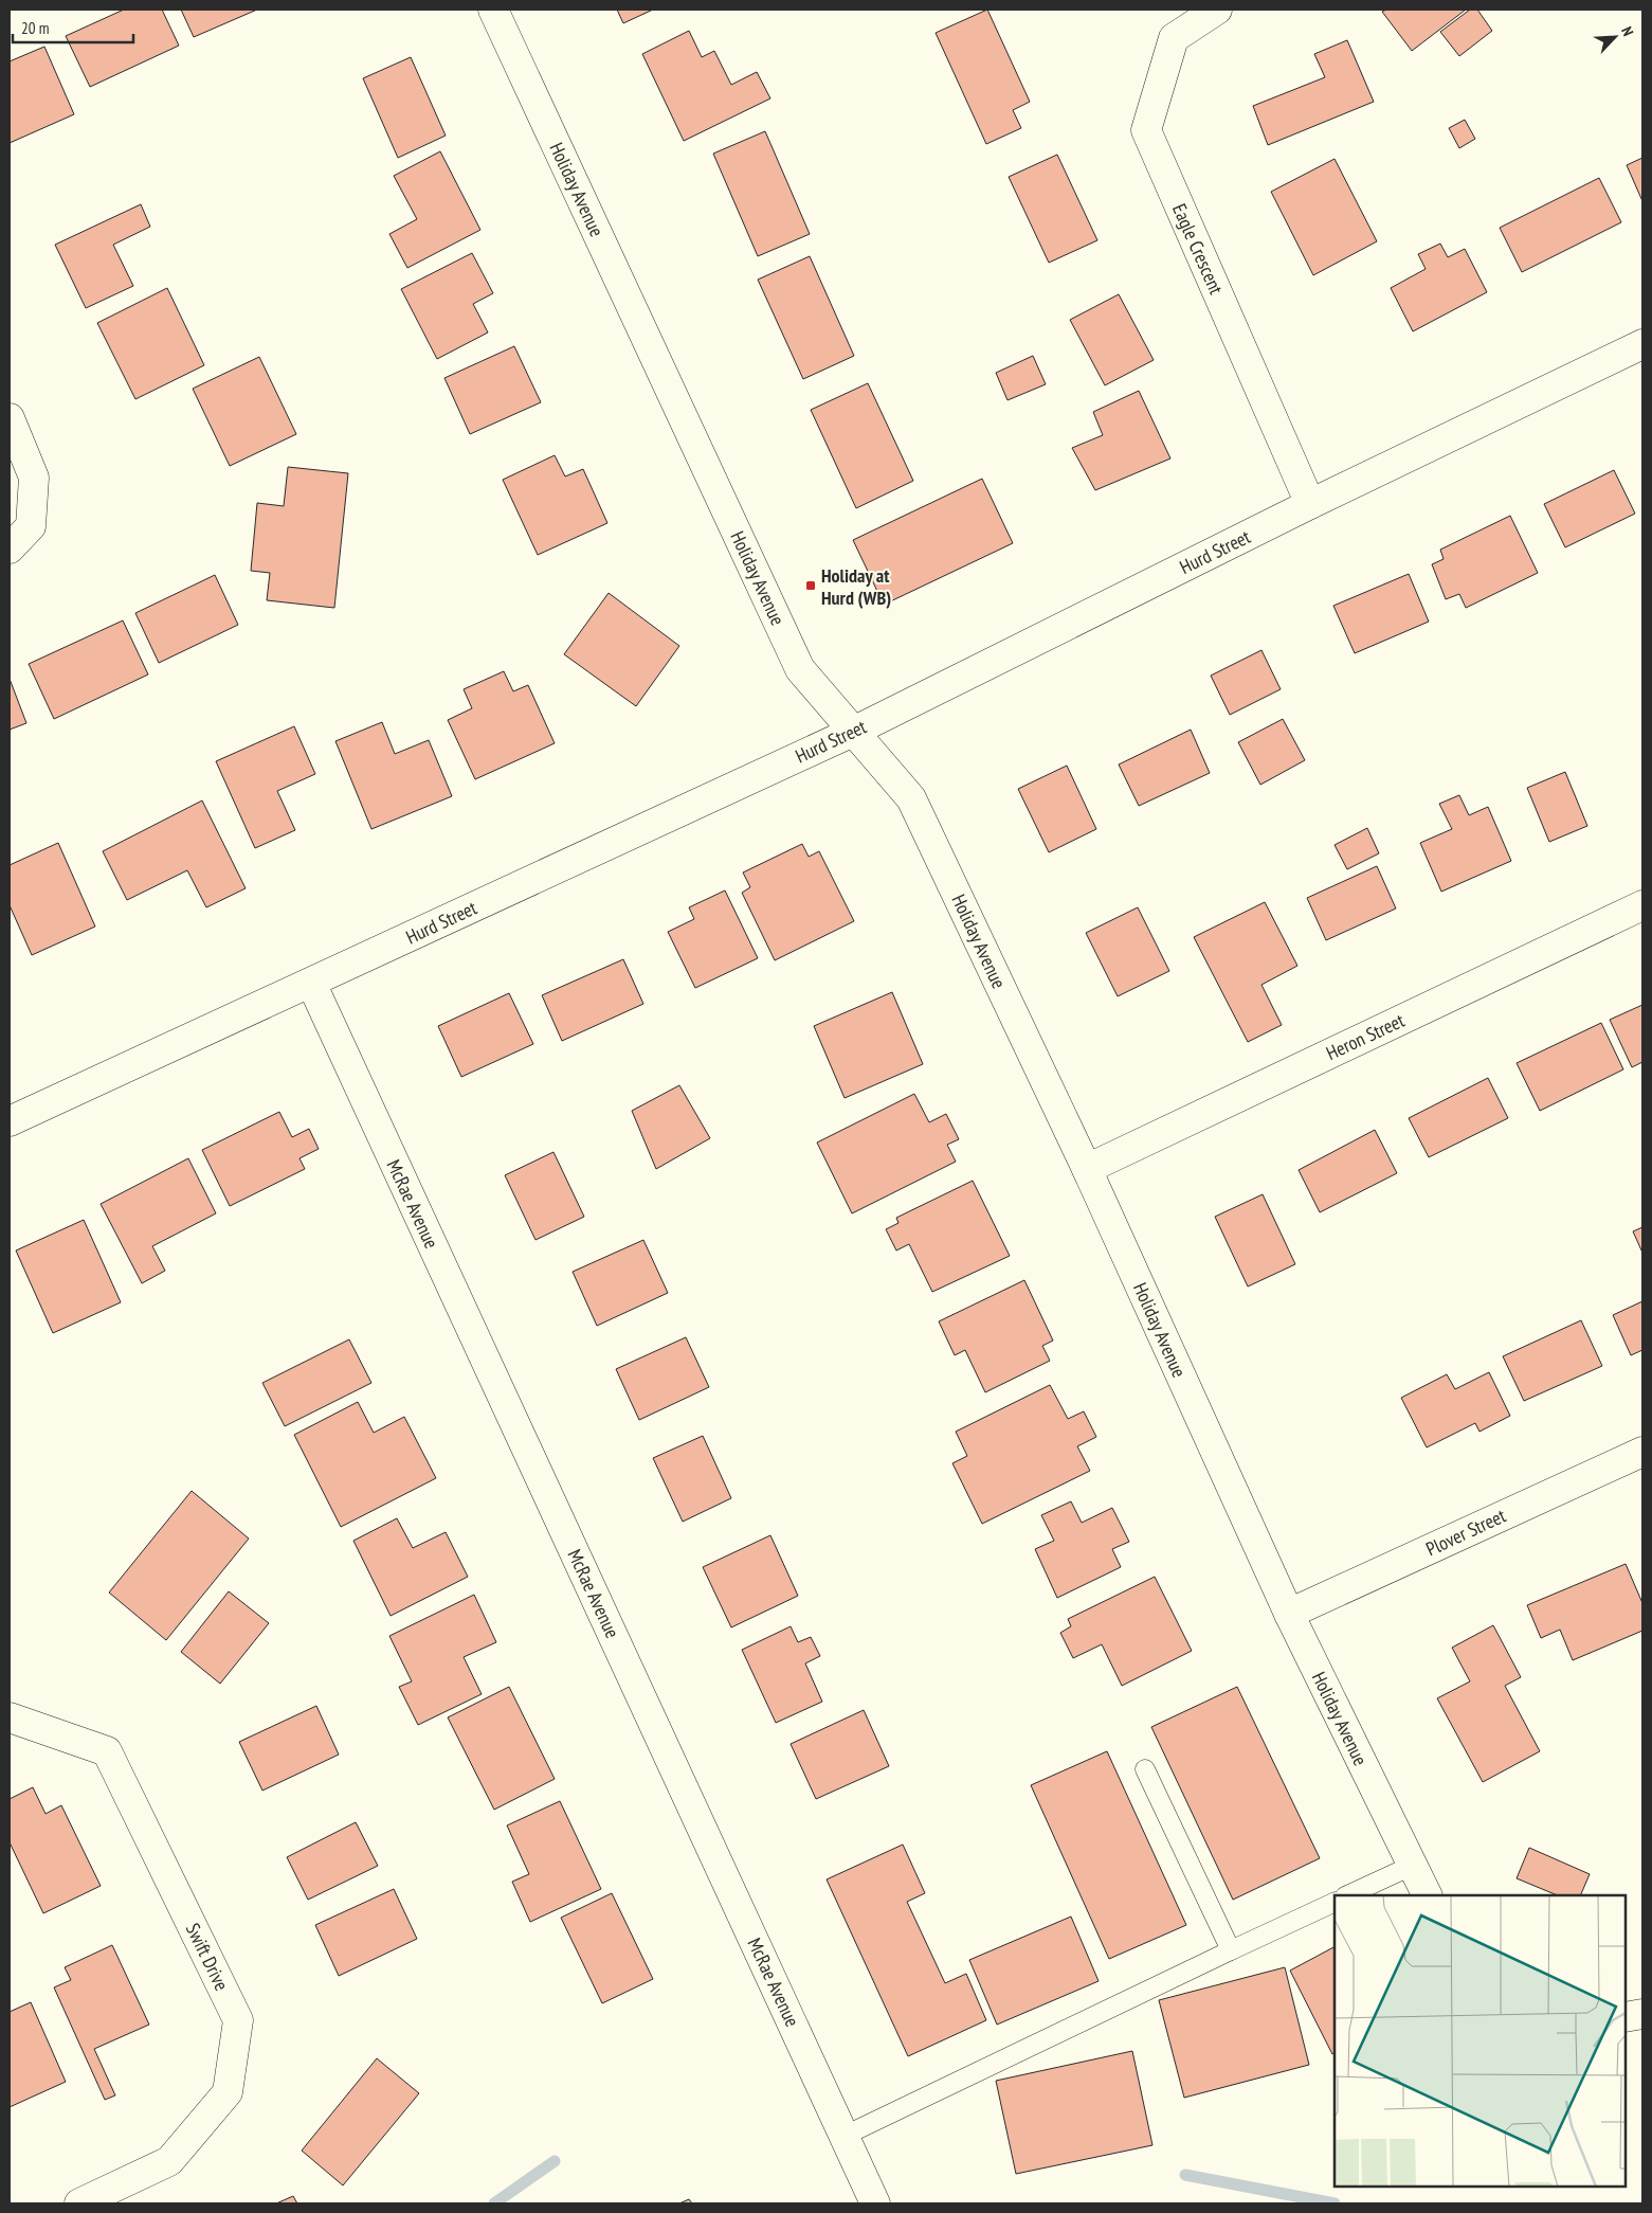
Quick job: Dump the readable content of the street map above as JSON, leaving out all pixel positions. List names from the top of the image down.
{
  "streets": {
    "street": [
      "Holiday Avenue",
      "Eagle Crescent",
      "Hurd Street",
      "Heron Street",
      "McRae Avenue",
      "Plover Street",
      "Swift Drive"
    ]
  },
  "crossings": [
    ["Holiday Avenue", "Hurd Street"],
    ["Holiday Avenue", "Heron Street"],
    ["Holiday Avenue", "Plover Street"],
    ["Eagle Crescent", "Hurd Street"],
    ["Hurd Street", "McRae Avenue"]
  ],
  "places": {
    "transit": ["Holiday at Hurd (WB)"]
  },
  "scale_bar": "20 m",
  "north": "top right"
}
